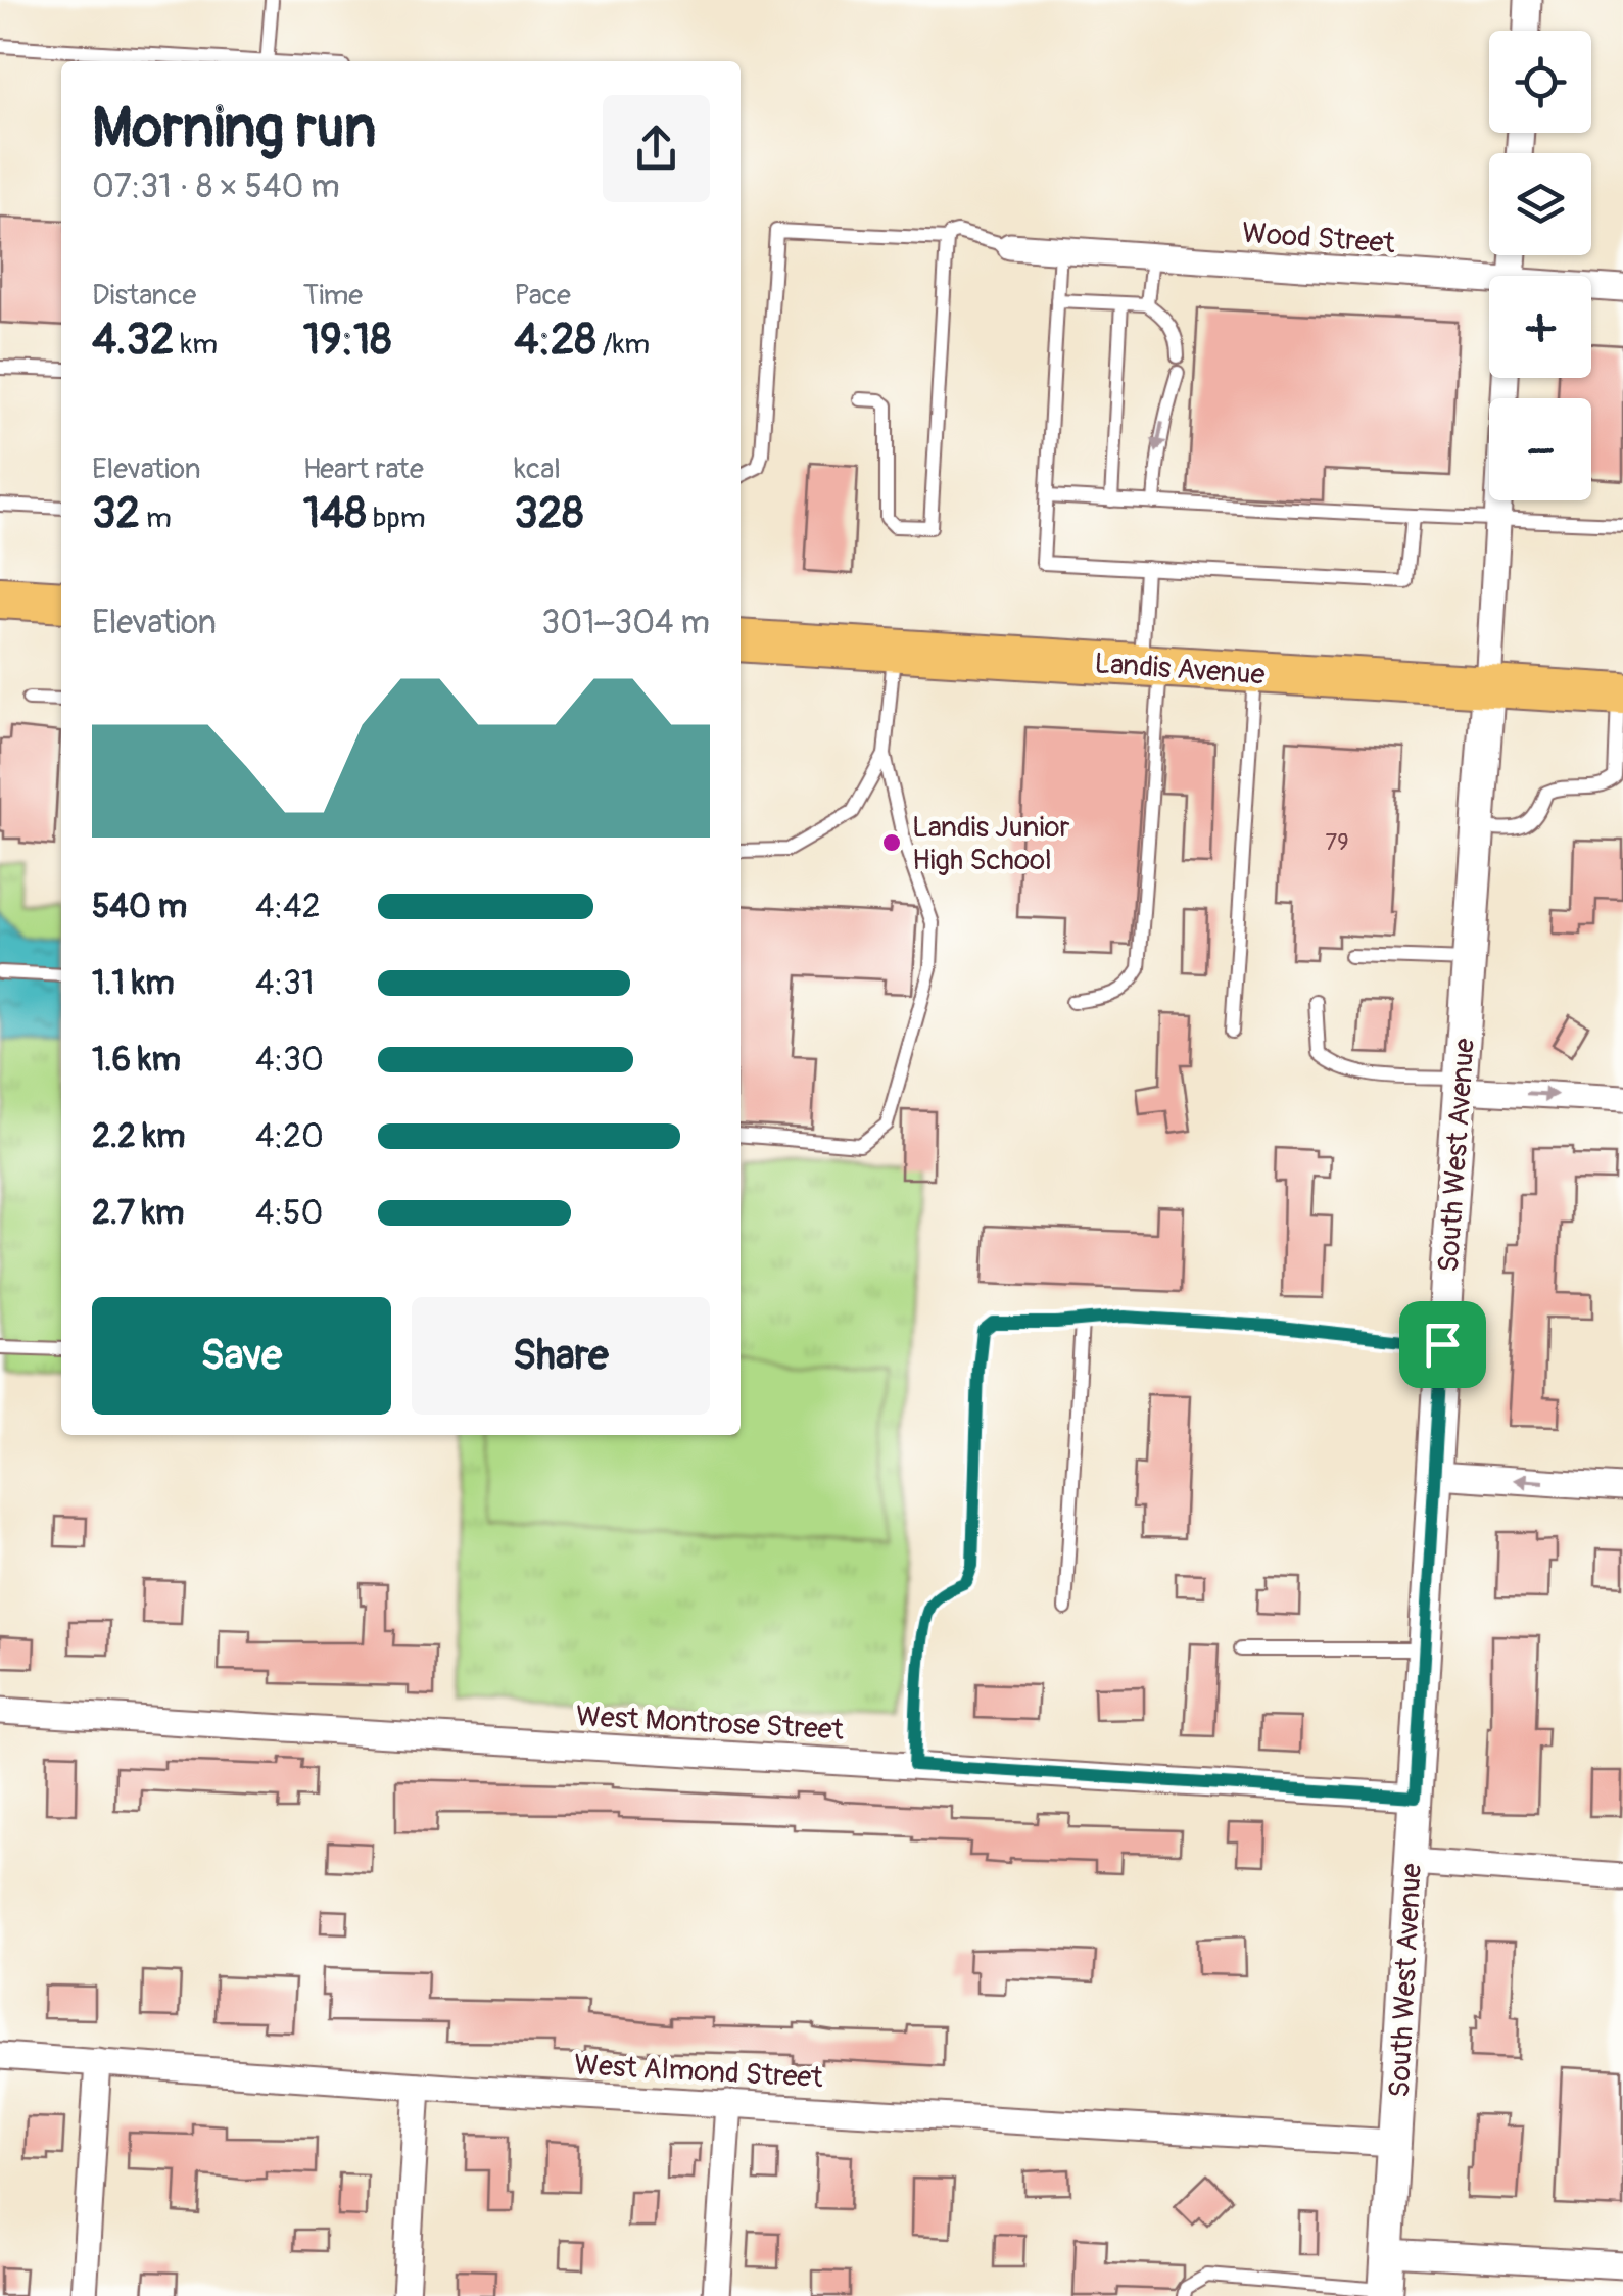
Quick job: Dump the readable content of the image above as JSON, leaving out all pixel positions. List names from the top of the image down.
{
  "streets": {
    "main road": ["Landis Avenue"],
    "street": [
      "Wood Street",
      "South West Avenue",
      "West Montrose Street",
      "West Almond Street"
    ]
  },
  "crossings": [
    ["Landis Avenue", "South West Avenue"],
    ["South West Avenue", "West Montrose Street"],
    ["South West Avenue", "West Almond Street"]
  ],
  "places": ["Landis Junior High School"],
  "house_numbers": ["79"],
  "page": {
    "map_buttons": ["+", "−"],
    "heading": ["Morning run", "07:31 · 8 × 540 m"],
    "stats": [
      ["Distance", "4.32 km"],
      ["Time", "19:18"],
      ["Pace", "4:28 /km"],
      ["Elevation", "32 m"],
      ["Heart rate", "148 bpm"],
      ["kcal", "328"]
    ],
    "chart": ["Elevation", "301–304 m"],
    "list": [
      {
        "name": "540 m",
        "note": "4:42"
      },
      {
        "name": "1.1 km",
        "note": "4:31"
      },
      {
        "name": "1.6 km",
        "note": "4:30"
      },
      {
        "name": "2.2 km",
        "note": "4:20"
      },
      {
        "name": "2.7 km",
        "note": "4:50"
      }
    ],
    "buttons": ["Save", "Share"]
  }
}
